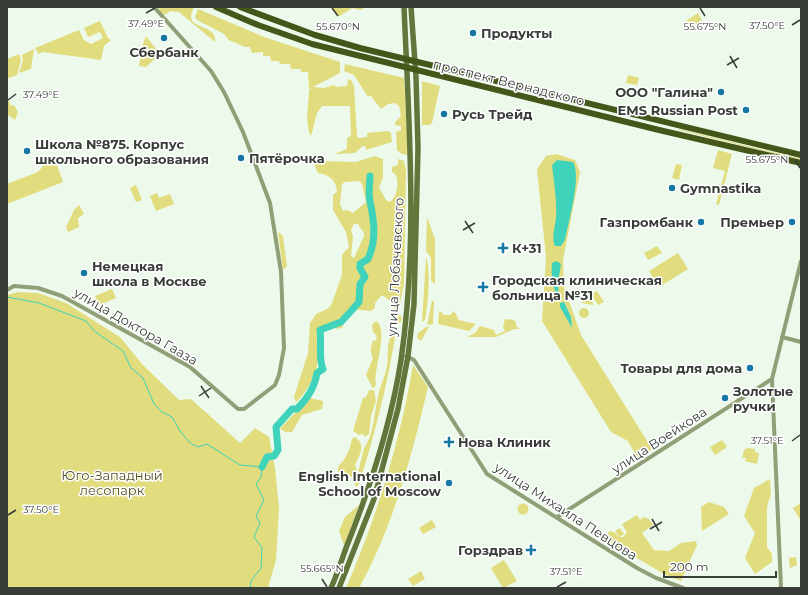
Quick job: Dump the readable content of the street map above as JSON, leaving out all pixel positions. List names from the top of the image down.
{
  "streets": {
    "main road": ["проспект Вернадского", "улица Лобачевского"],
    "street": ["улица Доктора Гааза", "улица Воейкова", "улица Михаила Певцова"]
  },
  "crossings": [
    ["проспект Вернадского", "улица Лобачевского"],
    ["улица Лобачевского", "улица Михаила Певцова"],
    ["улица Воейкова", "улица Михаила Певцова"]
  ],
  "parks": ["Юго-Западный лесопарк"],
  "places": {
    "other": [
      "Продукты",
      "Сбербанк",
      "ООО \"Галина\"",
      "EMS Russian Post",
      "Русь Трейд",
      "Школа №875. Корпус школьного образования",
      "Пятёрочка",
      "Gymnastika",
      "Газпромбанк",
      "Премьер",
      "Немецкая школа в Москве",
      "Товары для дома",
      "Золотые ручки",
      "English International School of Moscow"
    ],
    "health": [
      "К+31",
      "Городская клиническая больница №31",
      "Нова Клиник",
      "Горздрав"
    ]
  },
  "scale_bar": "200 m",
  "coordinates": [
    "37.49°E",
    "37.50°E",
    "55.670°N",
    "55.675°N",
    "37.51°E",
    "55.665°N"
  ]
}
